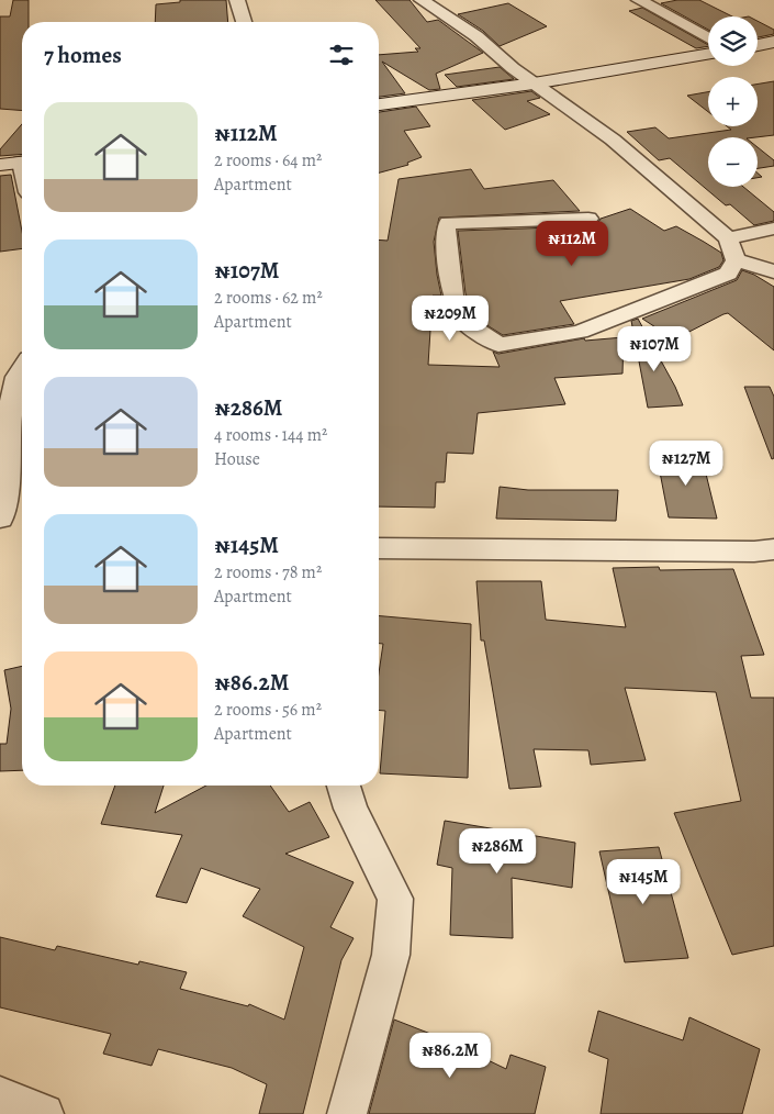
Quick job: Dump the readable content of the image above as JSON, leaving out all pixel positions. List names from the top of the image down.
{
  "page": {
    "map_buttons": ["+", "−"],
    "heading": "7 homes",
    "list": [
      {
        "name": "₦112M",
        "note": "2 rooms · 64 m² · Apartment"
      },
      {
        "name": "₦107M",
        "note": "2 rooms · 62 m² · Apartment"
      },
      {
        "name": "₦286M",
        "note": "4 rooms · 144 m² · House"
      },
      {
        "name": "₦145M",
        "note": "2 rooms · 78 m² · Apartment"
      },
      {
        "name": "₦86.2M",
        "note": "2 rooms · 56 m² · Apartment"
      }
    ],
    "price": [
      "₦112M",
      "₦209M",
      "₦107M",
      "₦127M",
      "₦286M",
      "₦145M",
      "₦86.2M"
    ]
  }
}
